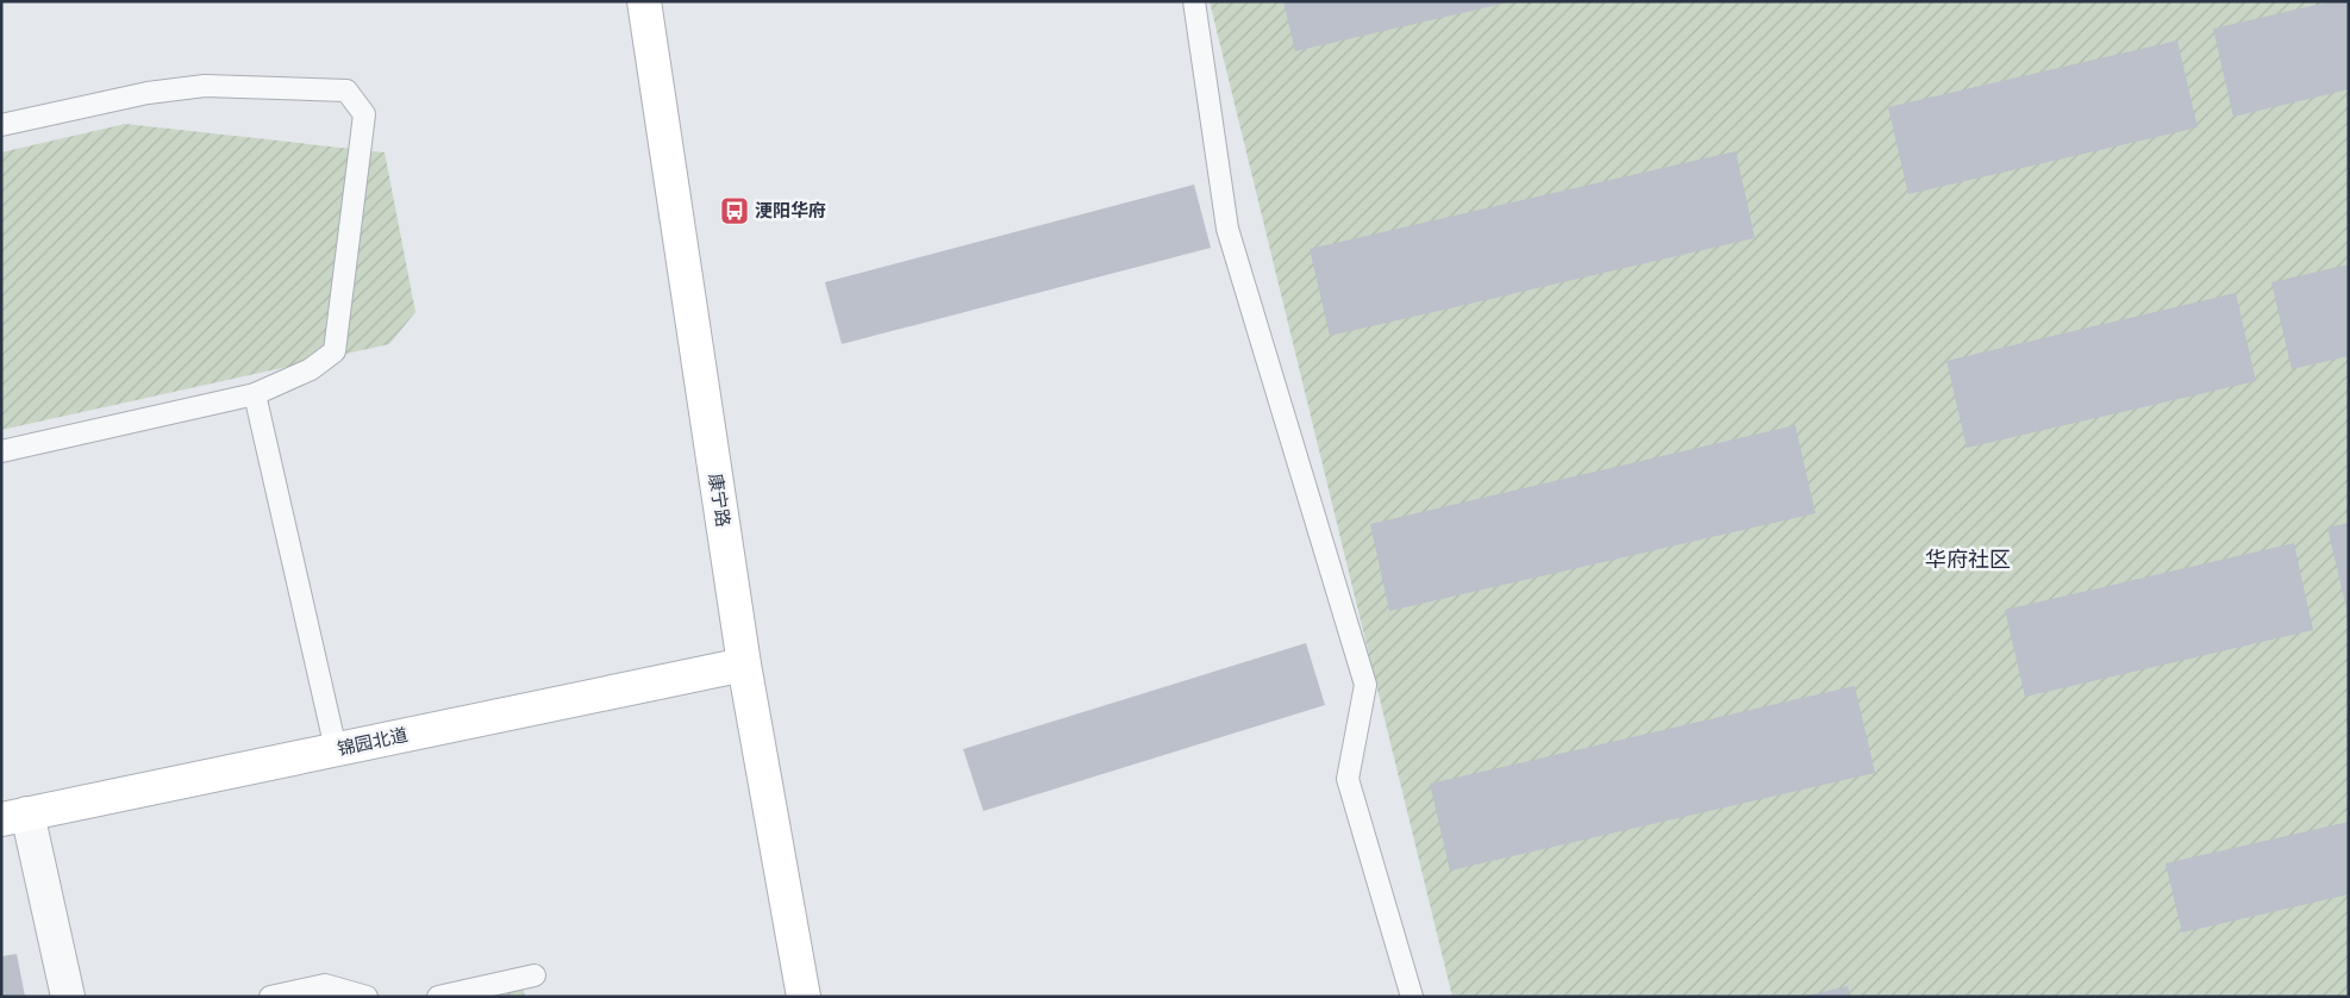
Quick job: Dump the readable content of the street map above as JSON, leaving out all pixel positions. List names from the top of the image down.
{
  "streets": {
    "main road": ["康宁路", "锦园北道"]
  },
  "crossings": [
    ["康宁路", "锦园北道"]
  ],
  "districts": ["华府社区"],
  "places": {
    "bus stop": ["浭阳华府"]
  }
}
